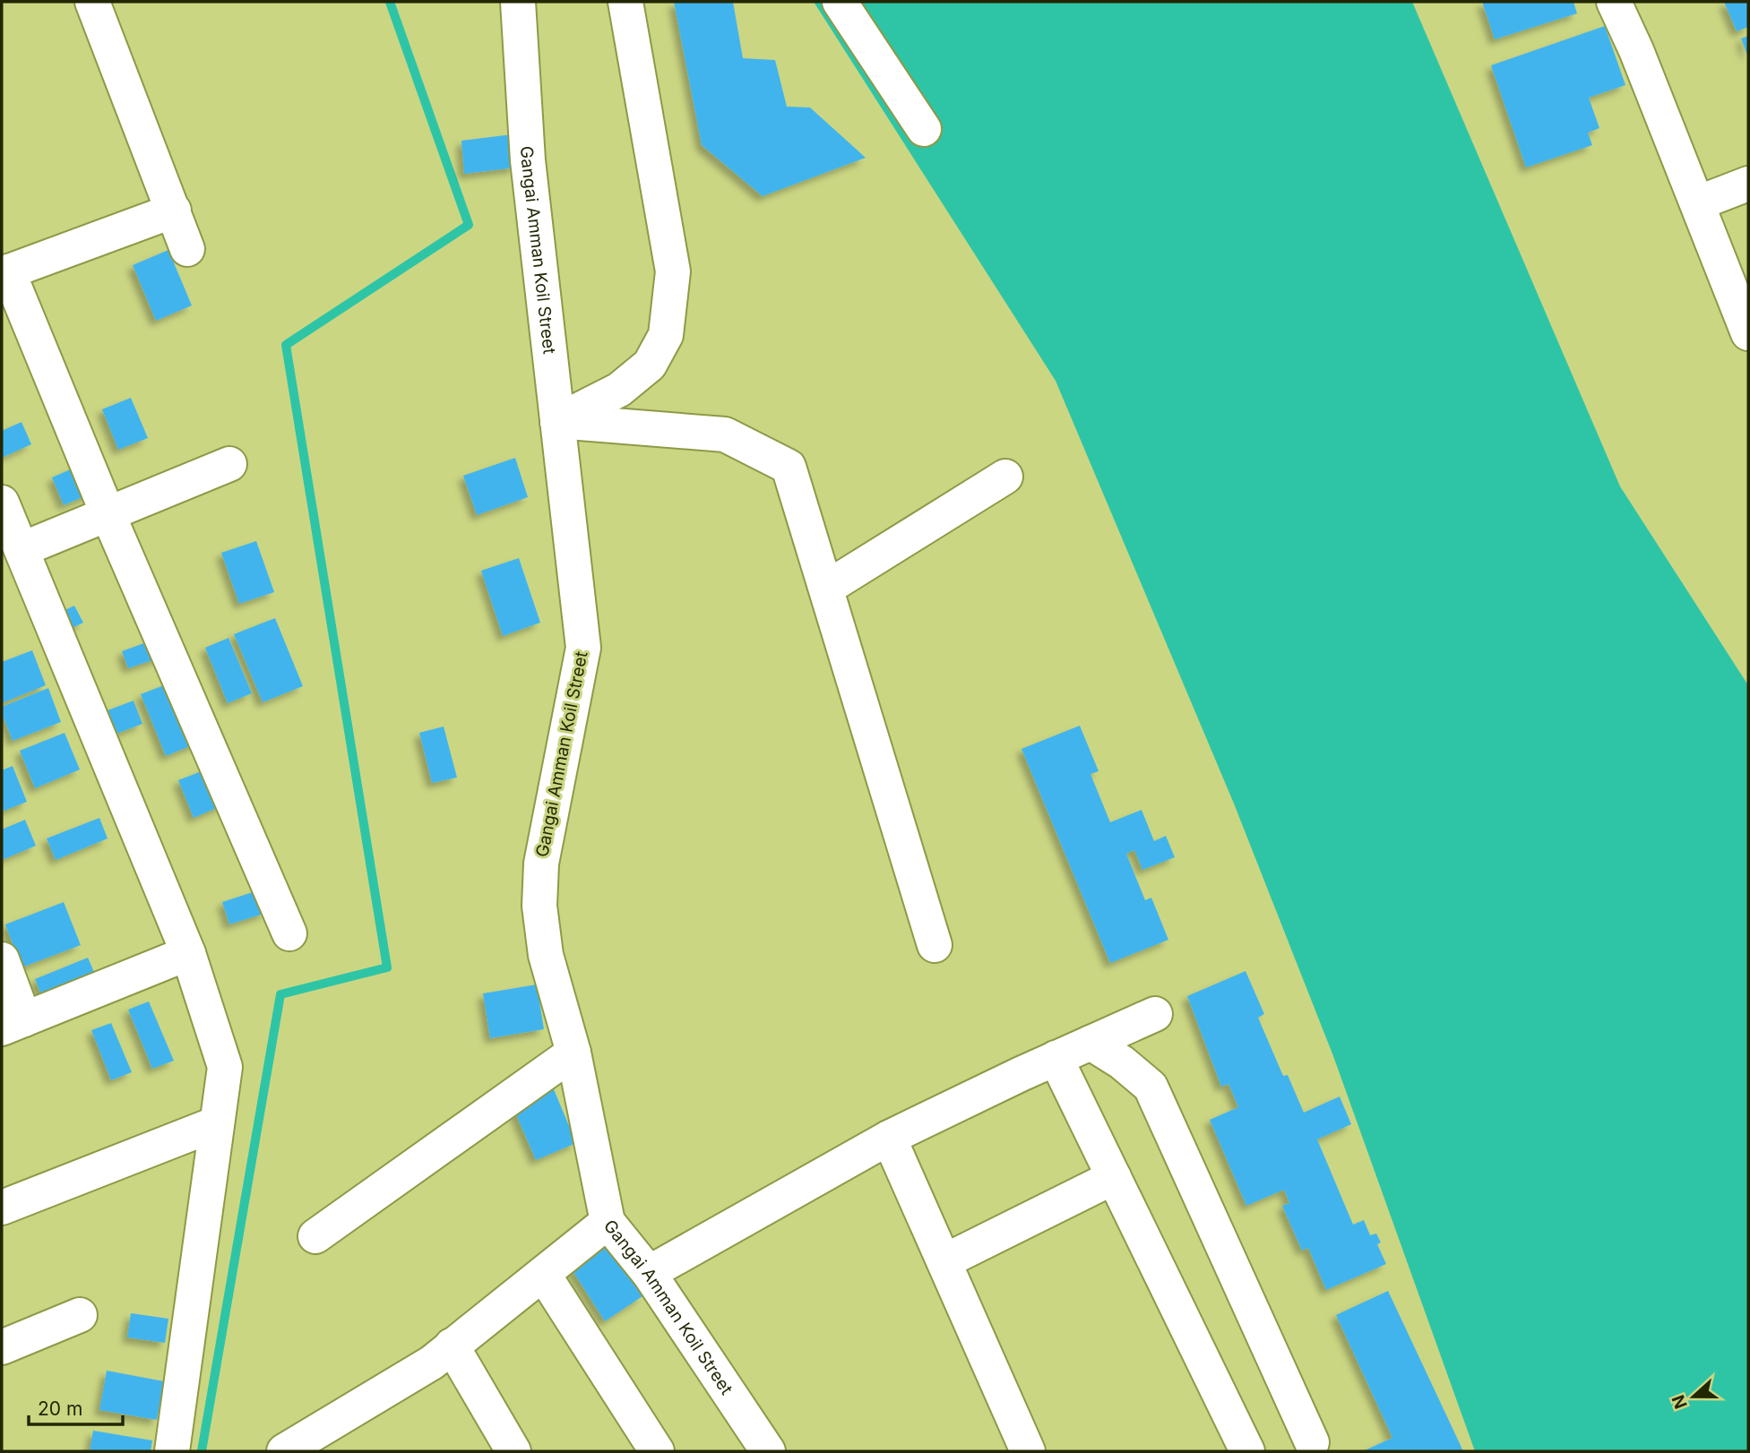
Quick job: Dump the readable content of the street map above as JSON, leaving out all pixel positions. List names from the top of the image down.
{
  "streets": {
    "street": ["Gangai Amman Koil Street"]
  },
  "scale_bar": "20 m",
  "north": "left"
}
